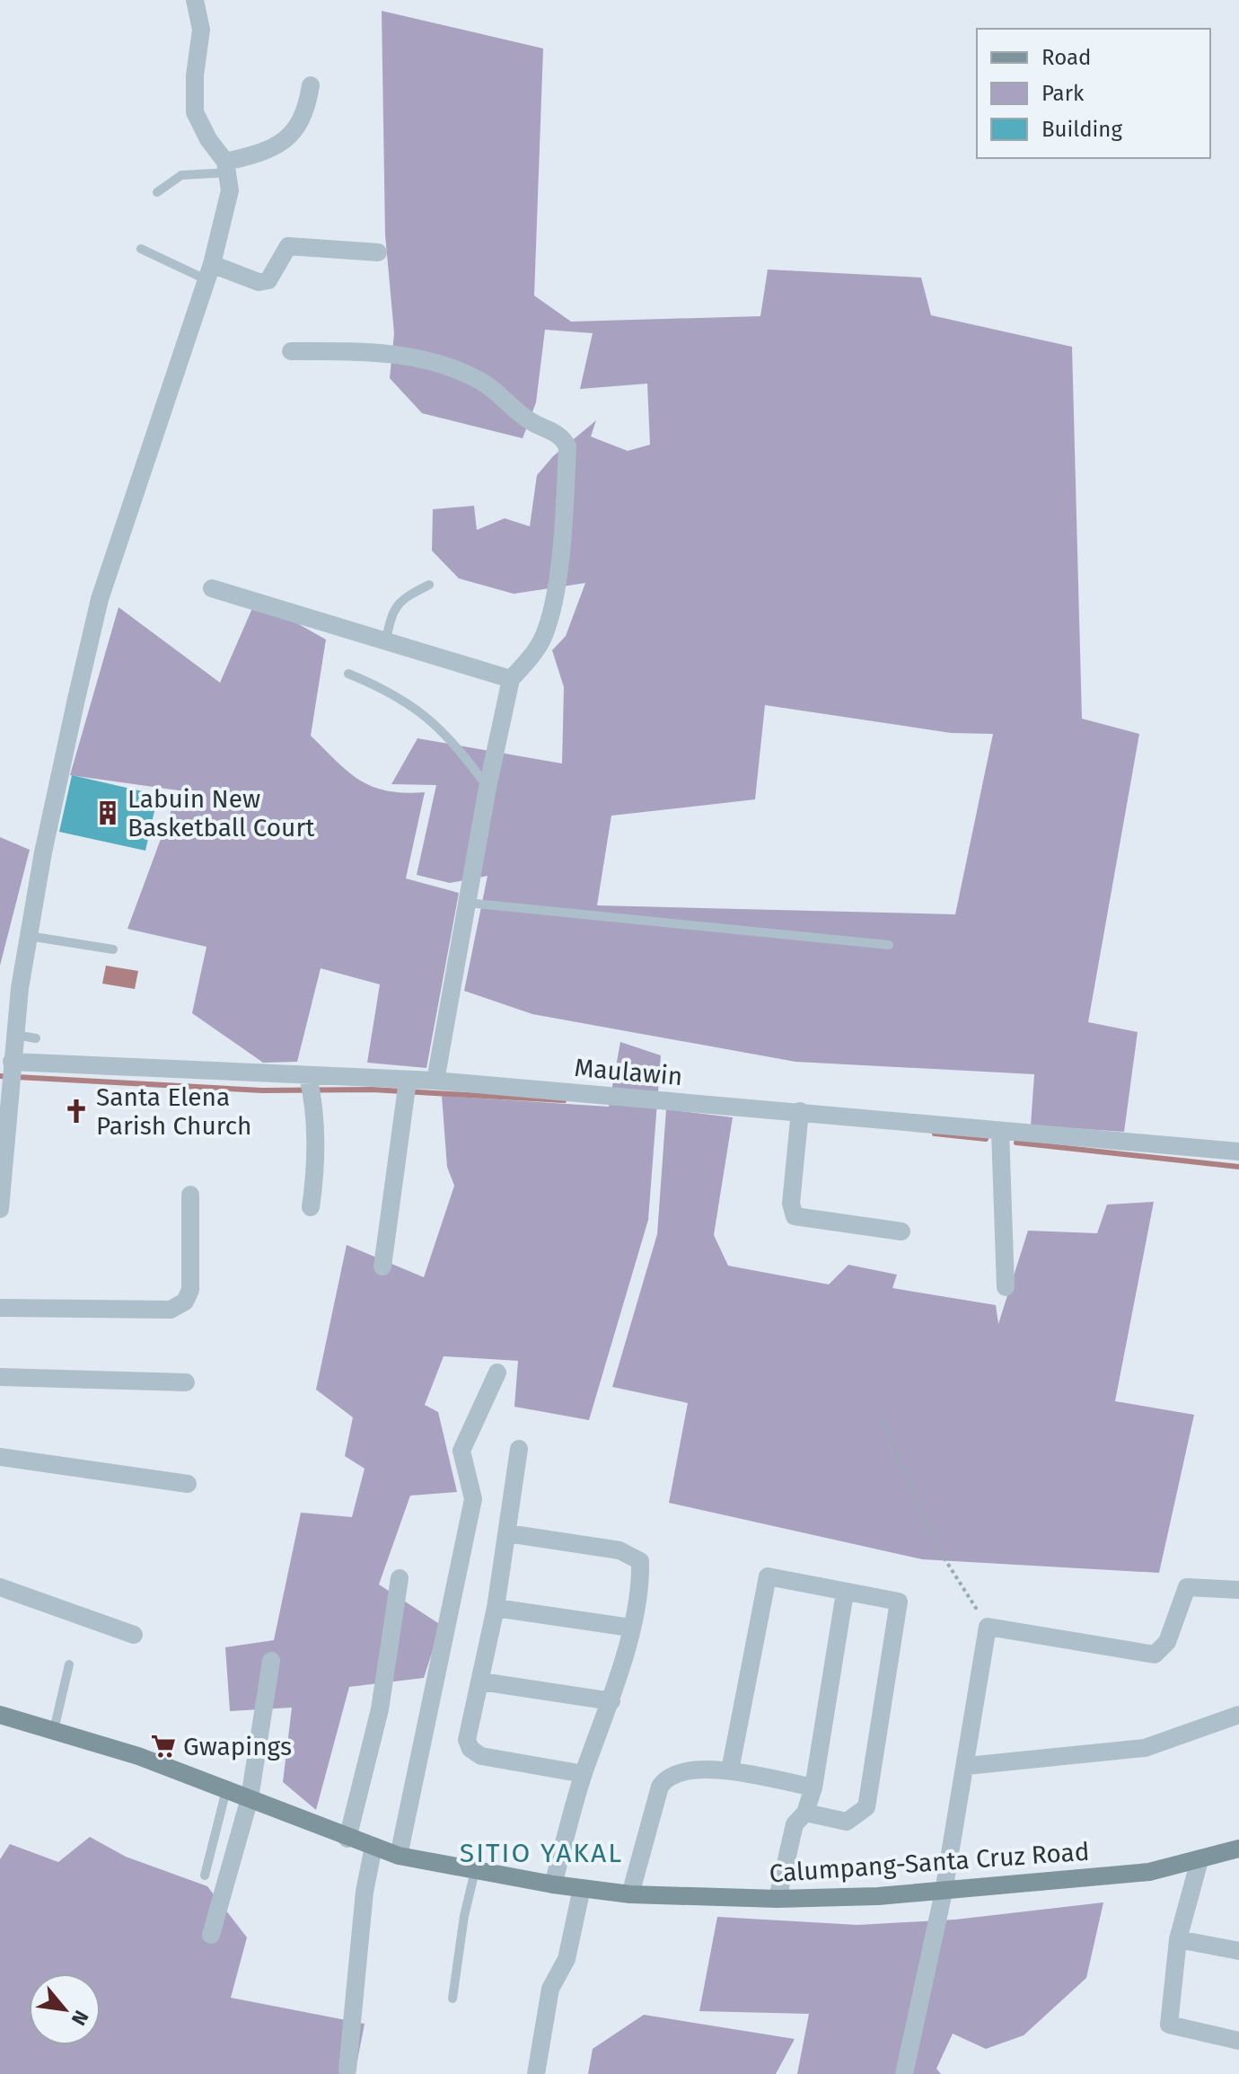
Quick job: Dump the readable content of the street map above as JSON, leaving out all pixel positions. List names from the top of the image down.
{
  "streets": {
    "main road": ["Calumpang-Santa Cruz Road"],
    "street": ["Maulawin"]
  },
  "districts": ["SITIO YAKAL"],
  "places": {
    "building": ["Labuin New Basketball Court"],
    "church": ["Santa Elena Parish Church"],
    "supermarket": ["Gwapings"]
  },
  "legend": ["Road", "Park", "Building"],
  "north": "bottom right"
}
